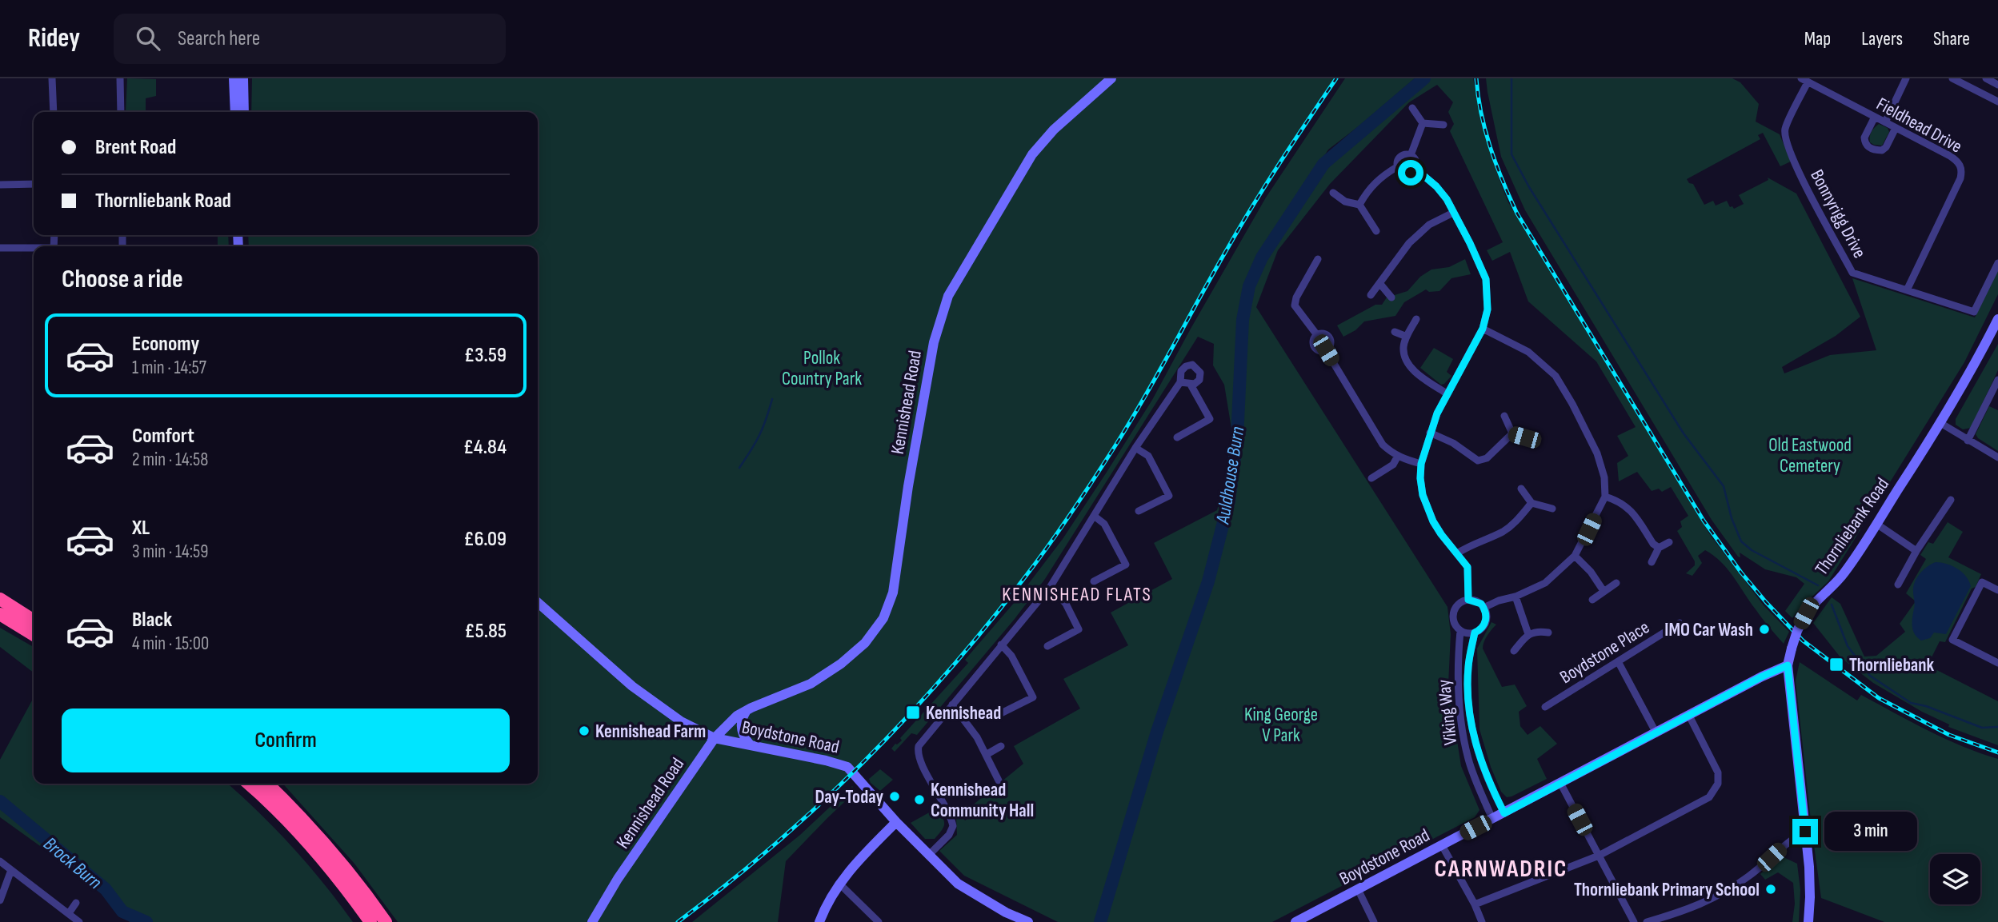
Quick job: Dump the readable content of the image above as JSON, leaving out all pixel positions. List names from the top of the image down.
{
  "streets": {
    "street": [
      "Fieldhead Drive",
      "Bonnyrigg Drive",
      "Kennishead Road",
      "Thornliebank Road",
      "Boydstone Place",
      "Viking Way",
      "Boydstone Road"
    ]
  },
  "crossings": [
    ["Fieldhead Drive", "Bonnyrigg Drive"],
    ["Kennishead Road", "Boydstone Road"],
    ["Thornliebank Road", "Boydstone Road"],
    ["Viking Way", "Boydstone Road"]
  ],
  "districts": ["KENNISHEAD FLATS", "CARNWADRIC"],
  "water": ["Auldhouse Burn", "Brock Burn"],
  "parks": ["Pollok Country Park", "Old Eastwood Cemetery", "King George V Park"],
  "places": {
    "other": [
      "IMO Car Wash",
      "Kennishead Farm",
      "Day-Today",
      "Kennishead Community Hall",
      "Thornliebank Primary School"
    ],
    "transit": ["Thornliebank", "Kennishead"]
  },
  "page": {
    "header": "Ridey",
    "search": "Search here",
    "nav": ["Map", "Layers", "Share"],
    "banner": ["Brent Road", "Thornliebank Road"],
    "heading": "Choose a ride",
    "list": [
      {
        "name": "Economy",
        "note": "1 min · 14:57",
        "value": "£3.59"
      },
      {
        "name": "Comfort",
        "note": "2 min · 14:58",
        "value": "£4.84"
      },
      {
        "name": "XL",
        "note": "3 min · 14:59",
        "value": "£6.09"
      },
      {
        "name": "Black",
        "note": "4 min · 15:00",
        "value": "£5.85"
      }
    ],
    "buttons": "Confirm",
    "bubble": "3 min"
  }
}
